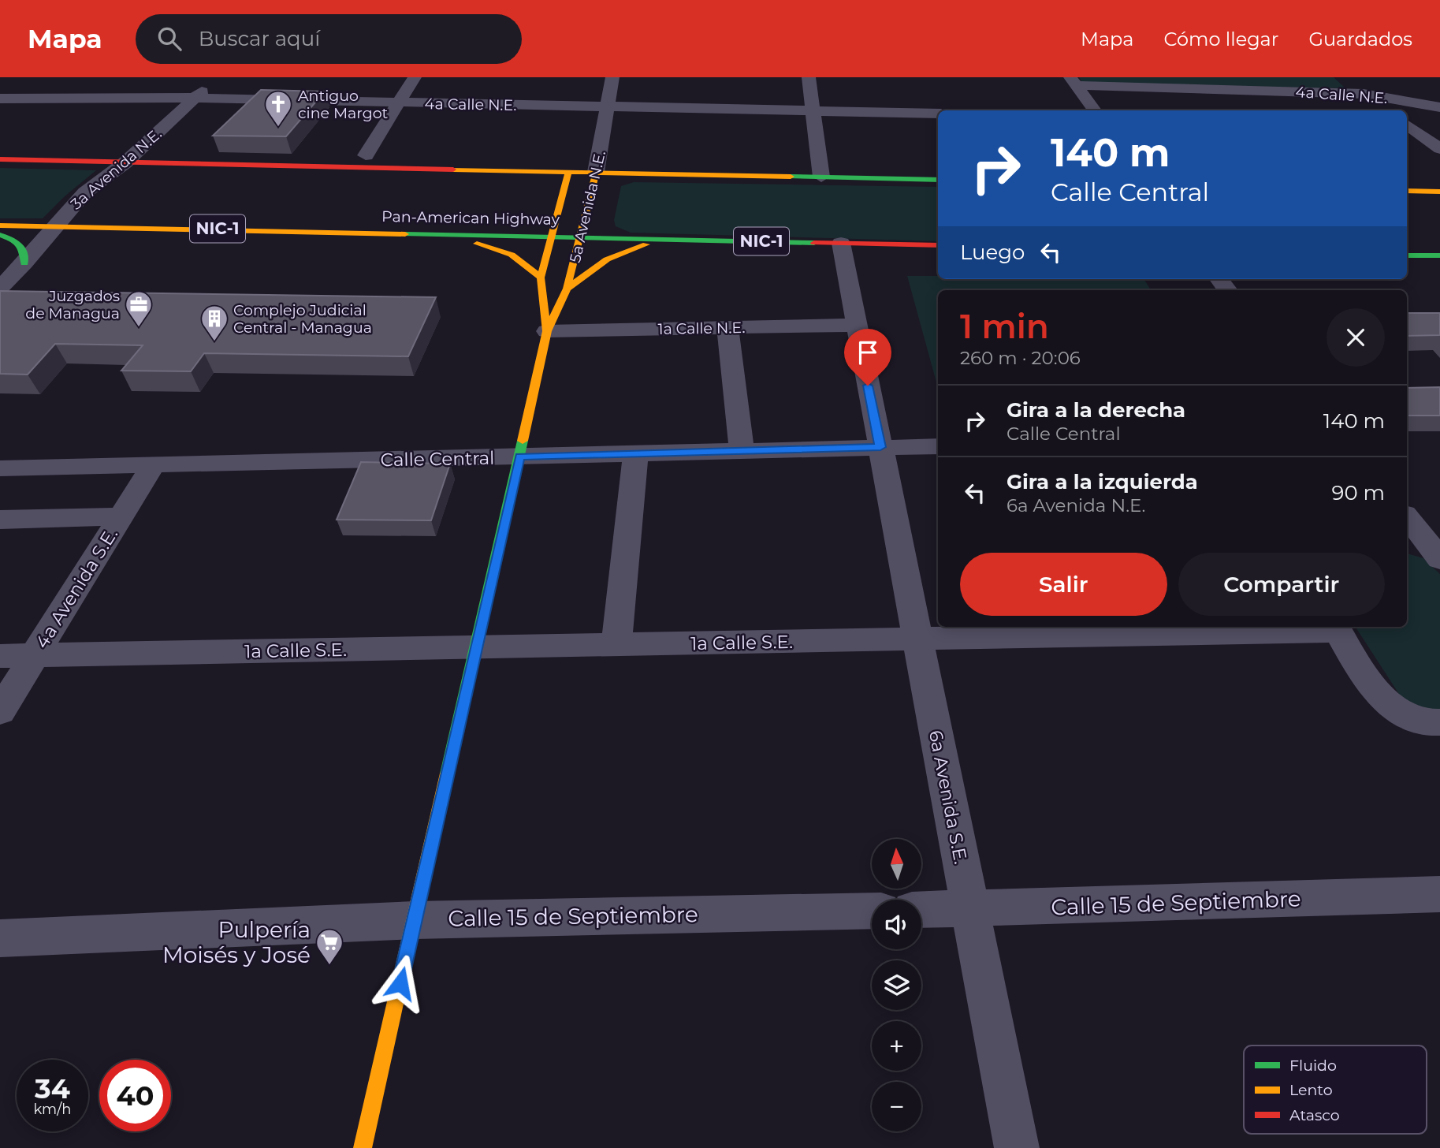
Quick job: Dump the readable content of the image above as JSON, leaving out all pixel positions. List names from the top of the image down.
{
  "streets": {
    "main road": ["5a Avenida N.E.", "Pan-American Highway", "NIC-1"],
    "street": [
      "4a Calle N.E.",
      "3a Avenida N.E.",
      "1a Calle N.E.",
      "Calle Central",
      "4a Avenida S.E.",
      "1a Calle S.E.",
      "6a Avenida S.E.",
      "Calle 15 de Septiembre"
    ]
  },
  "crossings": [
    ["4a Calle N.E.", "3a Avenida N.E."],
    ["4a Calle N.E.", "5a Avenida N.E."],
    ["3a Avenida N.E.", "Pan-American Highway"],
    ["5a Avenida N.E.", "Pan-American Highway"],
    ["5a Avenida N.E.", "1a Calle N.E."],
    ["5a Avenida N.E.", "Calle Central"],
    ["5a Avenida N.E.", "1a Calle S.E."],
    ["5a Avenida N.E.", "Calle 15 de Septiembre"],
    ["Pan-American Highway", "6a Avenida S.E."],
    ["1a Calle N.E.", "6a Avenida S.E."],
    ["Calle Central", "4a Avenida S.E."],
    ["Calle Central", "6a Avenida S.E."],
    ["4a Avenida S.E.", "1a Calle S.E."],
    ["1a Calle S.E.", "6a Avenida S.E."],
    ["6a Avenida S.E.", "Calle 15 de Septiembre"]
  ],
  "places": {
    "church": ["Antiguo cine Margot"],
    "office": ["Juzgados de Managua"],
    "building": ["Complejo Judicial Central - Managua"],
    "supermarket": ["Pulpería Moisés y José"]
  },
  "legend": ["Fluido", "Lento", "Atasco"],
  "north": "top",
  "page": {
    "header": "Mapa",
    "search": "Buscar aquí",
    "nav": ["Mapa", "Cómo llegar", "Guardados"],
    "turn": ["140 m", "Calle Central"],
    "then": "Luego",
    "heading": ["1 min", "260 m · 20:06"],
    "list": [
      {
        "name": "Gira a la derecha",
        "note": "Calle Central",
        "value": "140 m"
      },
      {
        "name": "Gira a la izquierda",
        "note": "6a Avenida N.E.",
        "value": "90 m"
      }
    ],
    "buttons": ["Salir", "Compartir"],
    "map_buttons": ["+", "−"],
    "speed": "34 km/h",
    "limit": "40"
  }
}
